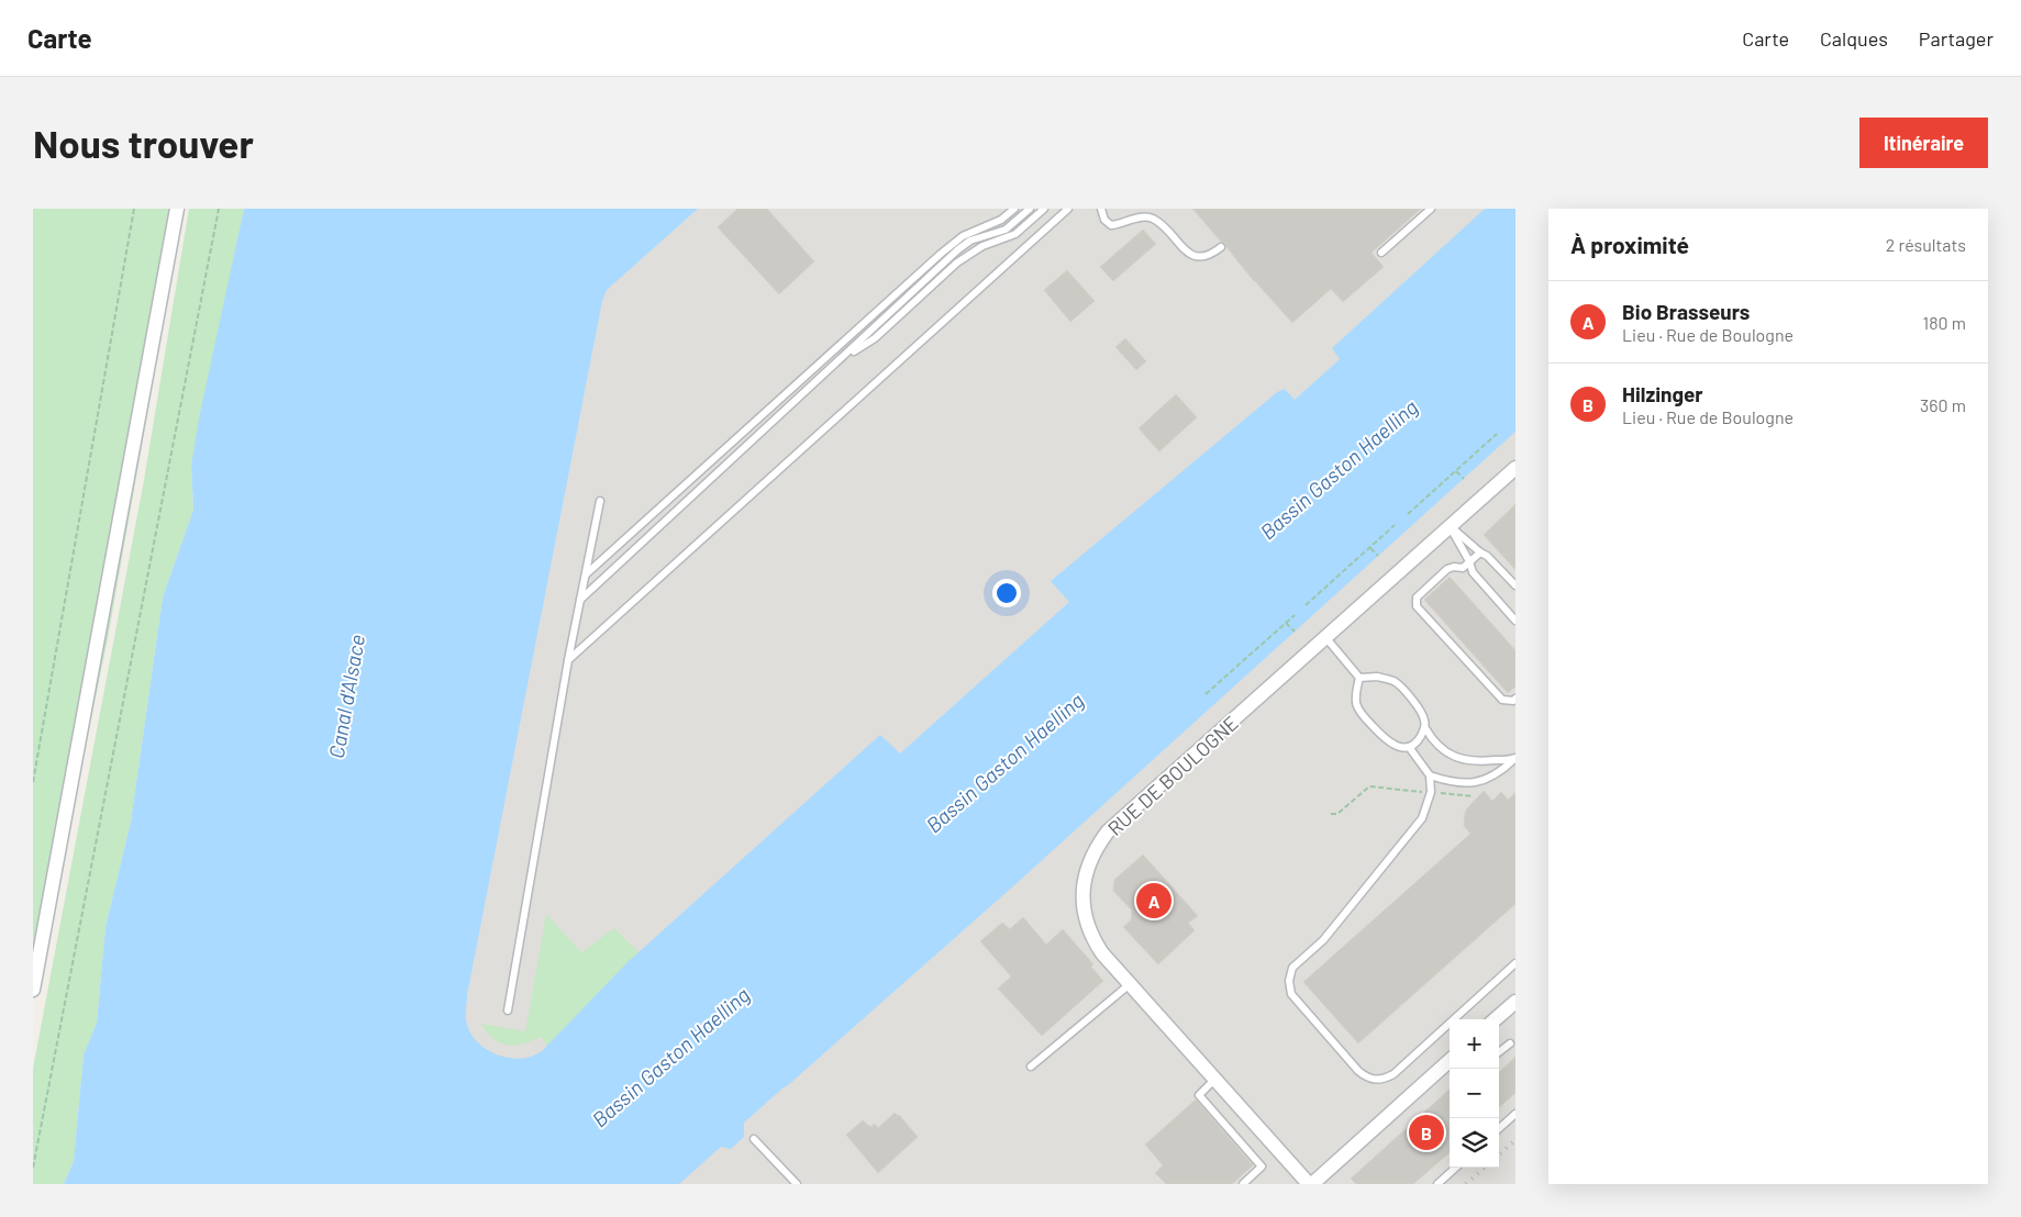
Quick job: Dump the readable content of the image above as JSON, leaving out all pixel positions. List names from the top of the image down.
{
  "streets": {
    "street": ["RUE DE BOULOGNE"]
  },
  "water": ["Bassin Gaston Haelling", "Canal d'Alsace"],
  "page": {
    "header": "Carte",
    "nav": ["Carte", "Calques", "Partager"],
    "buttons": "Itinéraire",
    "title": "Nous trouver",
    "heading": ["À proximité", "2 résultats"],
    "list": [
      {
        "mark": "A",
        "name": "Bio Brasseurs",
        "note": "Lieu · Rue de Boulogne",
        "value": "180 m"
      },
      {
        "mark": "B",
        "name": "Hilzinger",
        "note": "Lieu · Rue de Boulogne",
        "value": "360 m"
      }
    ],
    "pins": ["A", "B"],
    "map_buttons": ["+", "−"]
  }
}
